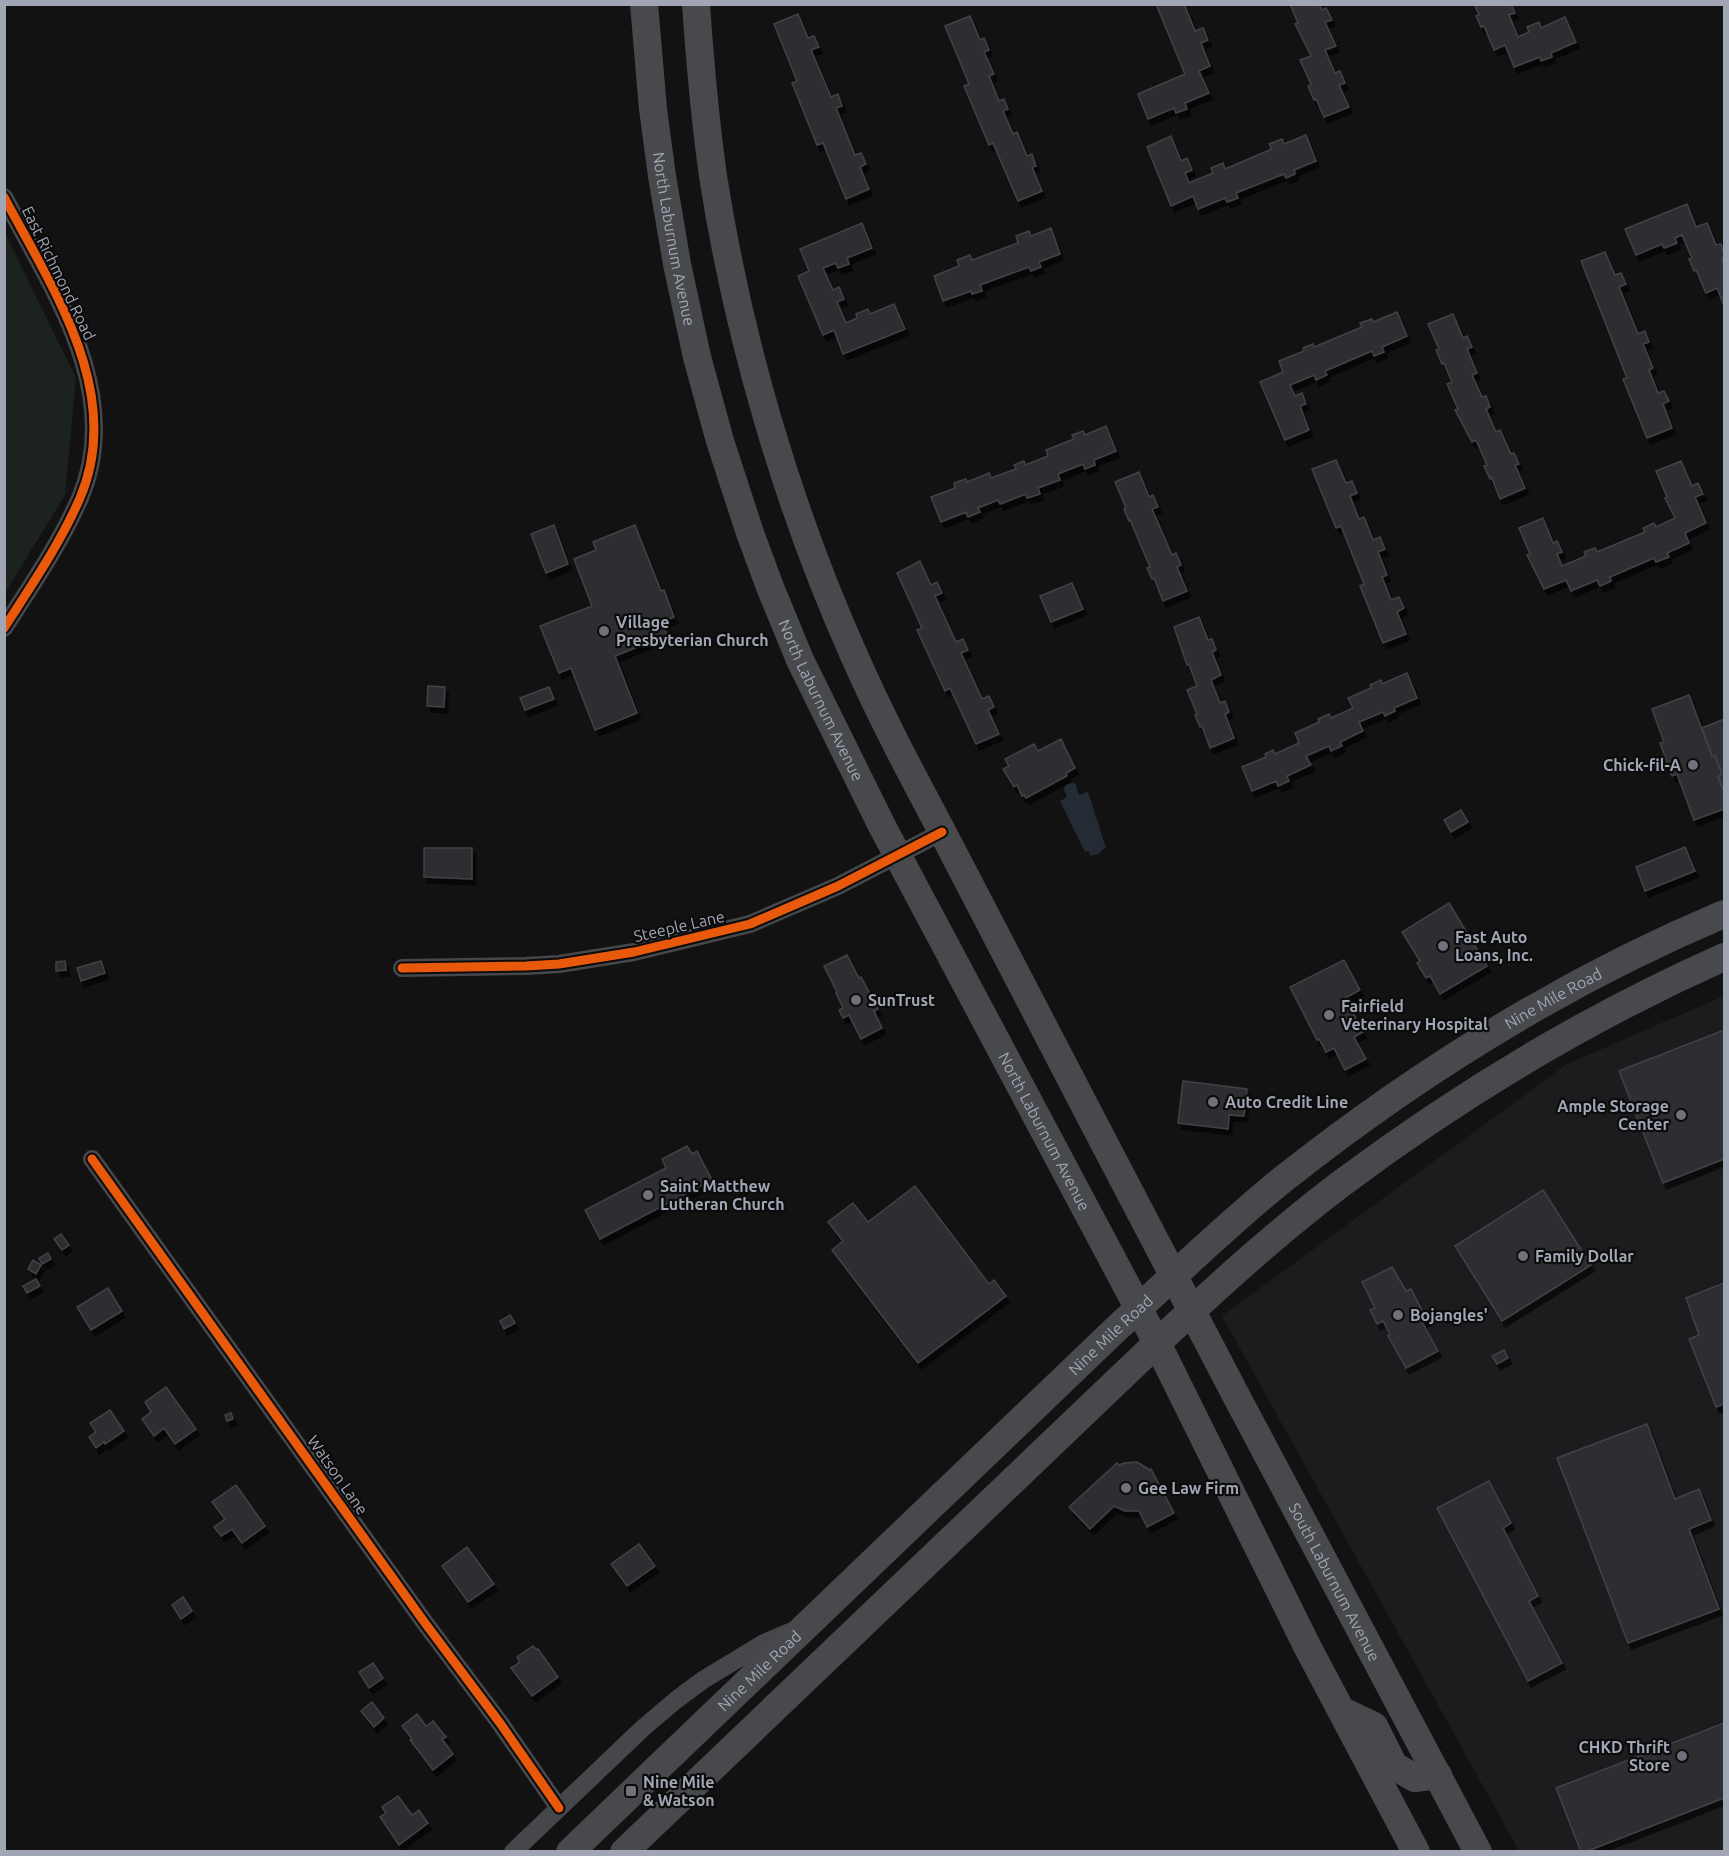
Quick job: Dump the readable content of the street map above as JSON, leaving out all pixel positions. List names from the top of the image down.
{
  "streets": {
    "main road": ["North Laburnum Avenue", "Nine Mile Road", "South Laburnum Avenue"],
    "street": ["East Richmond Road", "Steeple Lane", "Watson Lane"]
  },
  "crossings": [
    ["North Laburnum Avenue", "Steeple Lane"],
    ["North Laburnum Avenue", "Nine Mile Road"],
    ["Nine Mile Road", "South Laburnum Avenue"]
  ],
  "places": {
    "other": [
      "Village Presbyterian Church",
      "Chick-fil-A",
      "Fast Auto Loans, Inc.",
      "SunTrust",
      "Fairfield Veterinary Hospital",
      "Auto Credit Line",
      "Ample Storage Center",
      "Saint Matthew Lutheran Church",
      "Family Dollar",
      "Bojangles'",
      "Gee Law Firm",
      "CHKD Thrift Store"
    ],
    "transit": ["Nine Mile & Watson"]
  }
}
